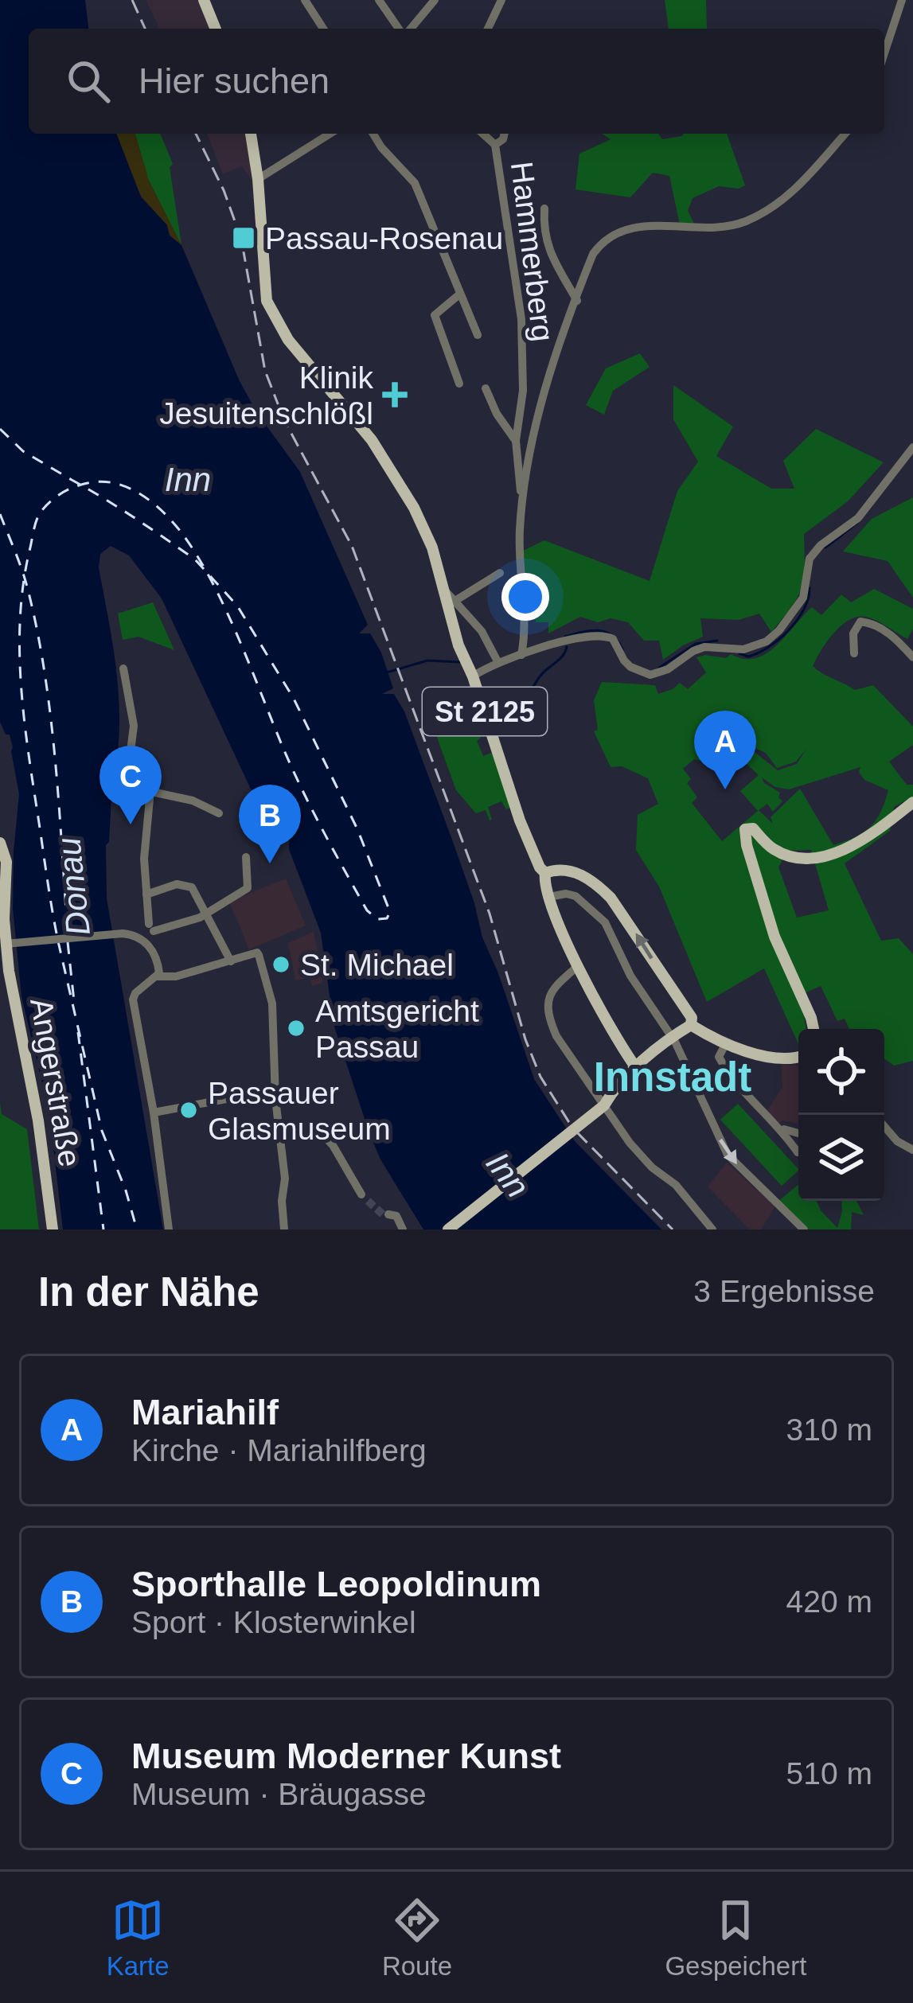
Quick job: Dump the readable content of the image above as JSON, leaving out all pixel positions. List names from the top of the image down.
{
  "streets": {
    "main road": ["St 2125", "Angerstraße"],
    "street": ["Hammerberg"]
  },
  "districts": ["Innstadt"],
  "water": ["Inn", "Donau"],
  "places": {
    "transit": ["Passau-Rosenau"],
    "health": ["Klinik Jesuitenschlößl"],
    "other": ["St. Michael", "Amtsgericht Passau", "Passauer Glasmuseum"]
  },
  "page": {
    "search": "Hier suchen",
    "pins": ["A", "C", "B"],
    "heading": ["In der Nähe", "3 Ergebnisse"],
    "list": [
      {
        "mark": "A",
        "name": "Mariahilf",
        "note": "Kirche · Mariahilfberg",
        "value": "310 m"
      },
      {
        "mark": "B",
        "name": "Sporthalle Leopoldinum",
        "note": "Sport · Klosterwinkel",
        "value": "420 m"
      },
      {
        "mark": "C",
        "name": "Museum Moderner Kunst",
        "note": "Museum · Bräugasse",
        "value": "510 m"
      }
    ],
    "nav": ["Karte", "Route", "Gespeichert"]
  }
}
